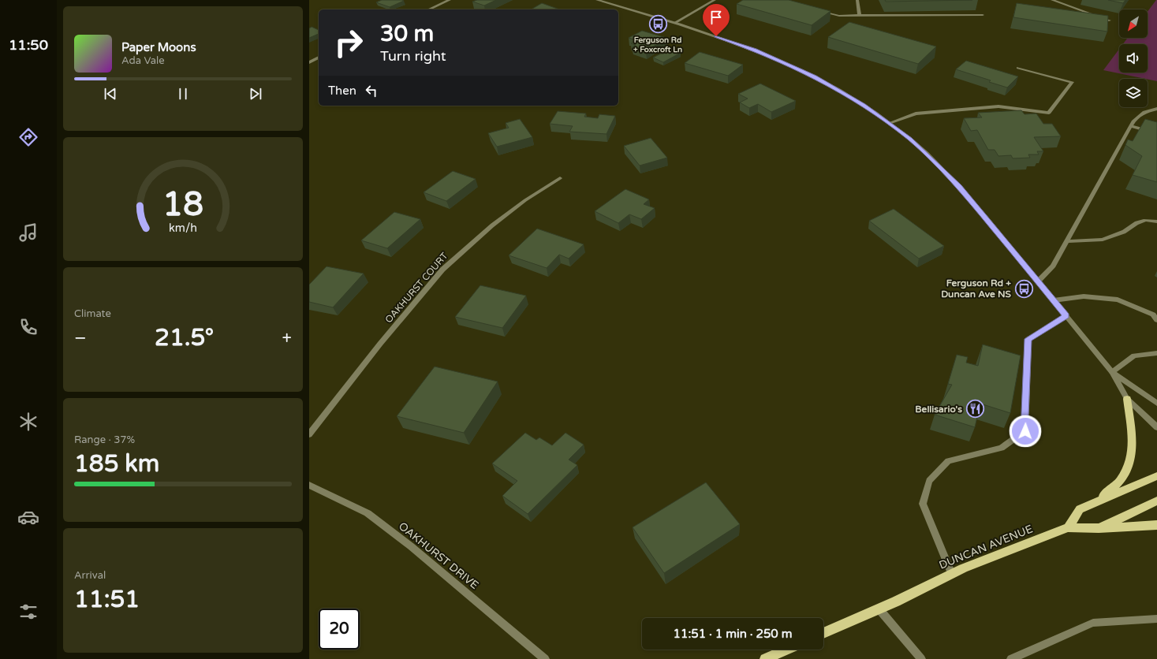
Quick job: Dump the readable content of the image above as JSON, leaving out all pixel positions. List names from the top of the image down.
{
  "streets": {
    "main road": ["DUNCAN AVENUE"],
    "street": ["OAKHURST COURT", "OAKHURST DRIVE"]
  },
  "places": {
    "bus stop": ["Ferguson Rd + Foxcroft Ln", "Ferguson Rd + Duncan Ave NS"],
    "restaurant": ["Bellisario's"]
  },
  "north": "bottom left",
  "page": {
    "tabs": "11:50",
    "turn": ["30 m", "Turn right"],
    "song": ["Paper Moons", "Ada Vale"],
    "then": "Then",
    "tile": [
      "Climate",
      ["Range · 37%", "185 km"],
      ["Arrival", "11:51"]
    ],
    "heat": ["−", "21.5°", "+"],
    "limit": "20",
    "trip": "11:51 · 1 min · 250 m",
    "gauge": ["18", "km/h"]
  }
}
